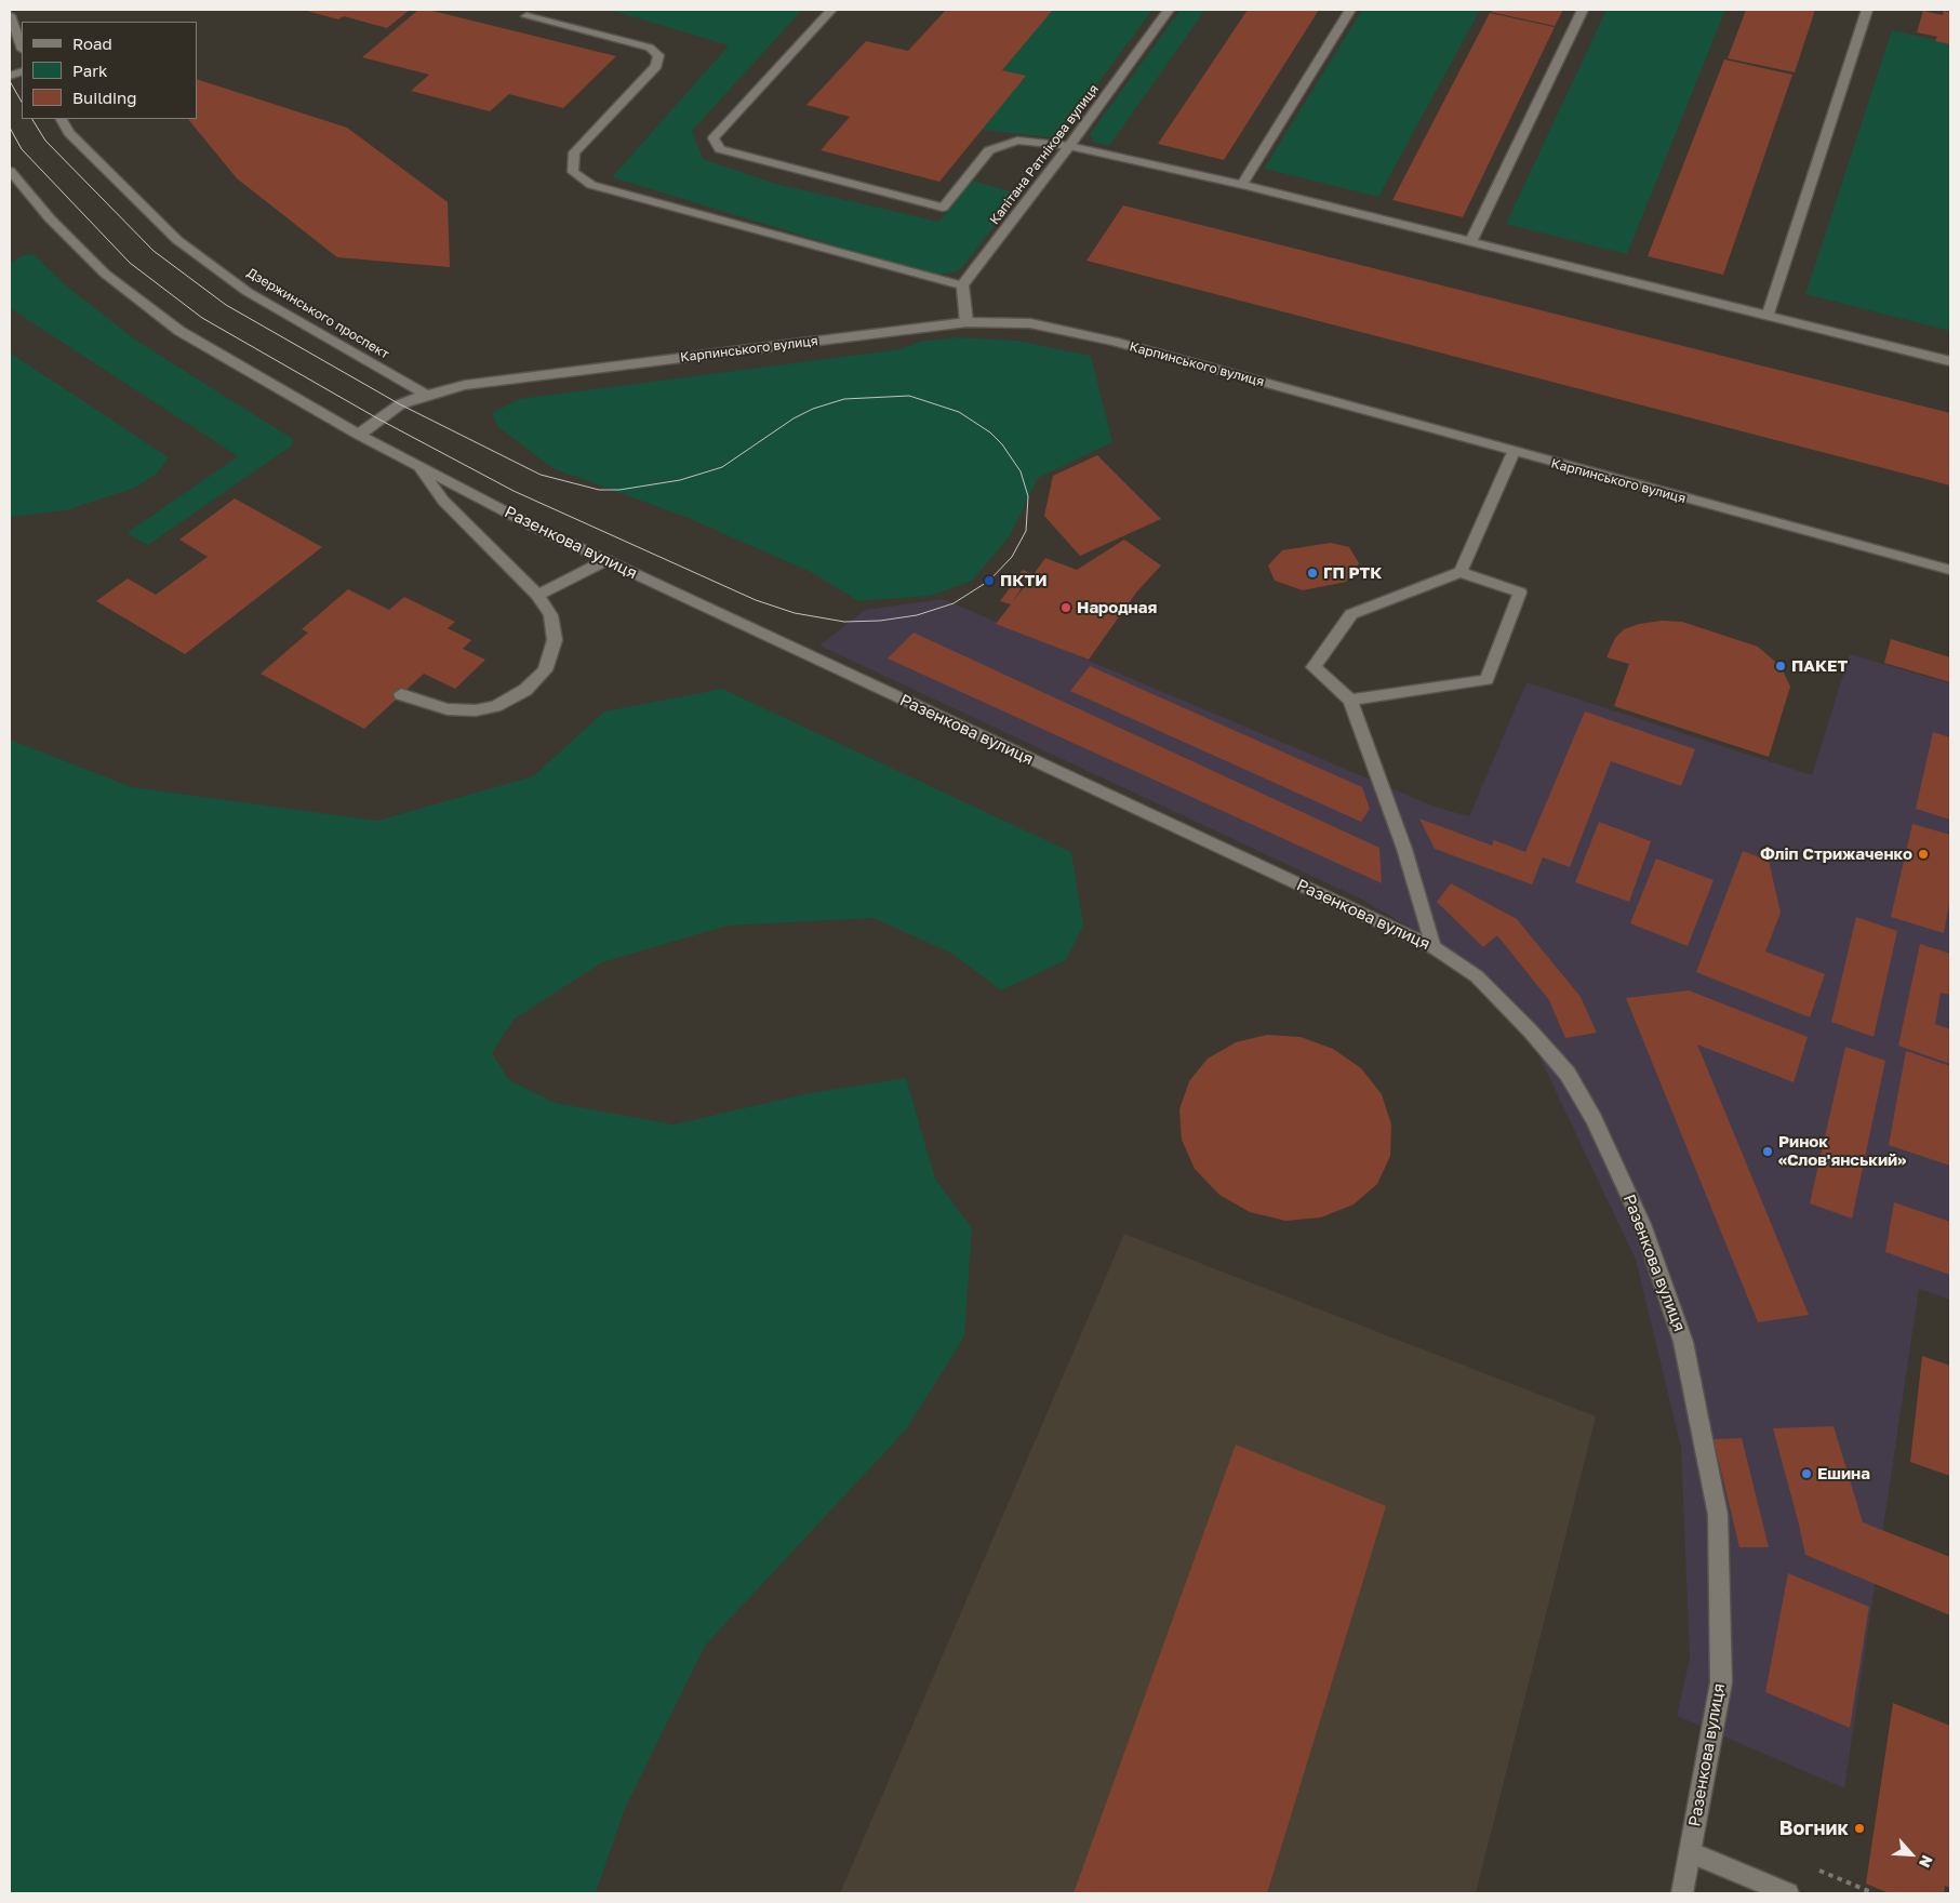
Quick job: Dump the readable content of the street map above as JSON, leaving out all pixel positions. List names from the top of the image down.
{
  "streets": {
    "street": [
      "Капітана Ратнікова вулиця",
      "Дзержинського проспект",
      "Карпинського вулиця",
      "Разенкова вулиця"
    ]
  },
  "crossings": [
    ["Дзержинського проспект", "Карпинського вулиця"],
    ["Карпинського вулиця", "Разенкова вулиця"]
  ],
  "places": [
    "ГП РТК",
    "ПКТИ",
    "Народная",
    "ПАКЕТ",
    "Фліп Стрижаченко",
    "Ринок «Слов'янський»",
    "Ешина",
    "Вогник"
  ],
  "legend": ["Road", "Park", "Building"],
  "north": "bottom right"
}
